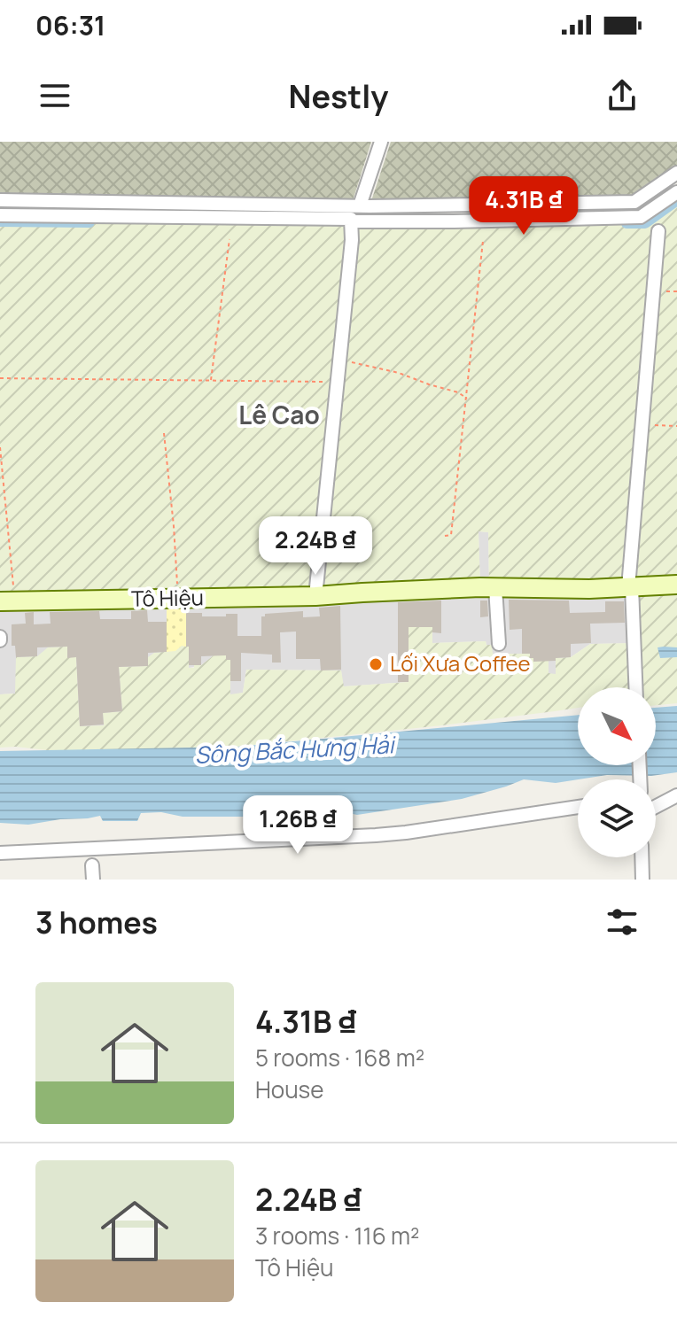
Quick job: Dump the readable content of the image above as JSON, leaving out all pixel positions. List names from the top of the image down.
{
  "streets": {
    "main road": ["Tô Hiệu"]
  },
  "districts": ["Lê Cao"],
  "water": ["Sông Bắc Hưng Hải"],
  "places": ["Lối Xưa Coffee"],
  "north": "bottom right",
  "page": {
    "status": "06:31",
    "header": "Nestly",
    "price": ["4.31B ₫", "2.24B ₫", "1.26B ₫"],
    "heading": "3 homes",
    "list": [
      {
        "name": "4.31B ₫",
        "note": "5 rooms · 168 m² · House"
      },
      {
        "name": "2.24B ₫",
        "note": "3 rooms · 116 m² · Tô Hiệu"
      }
    ]
  }
}
